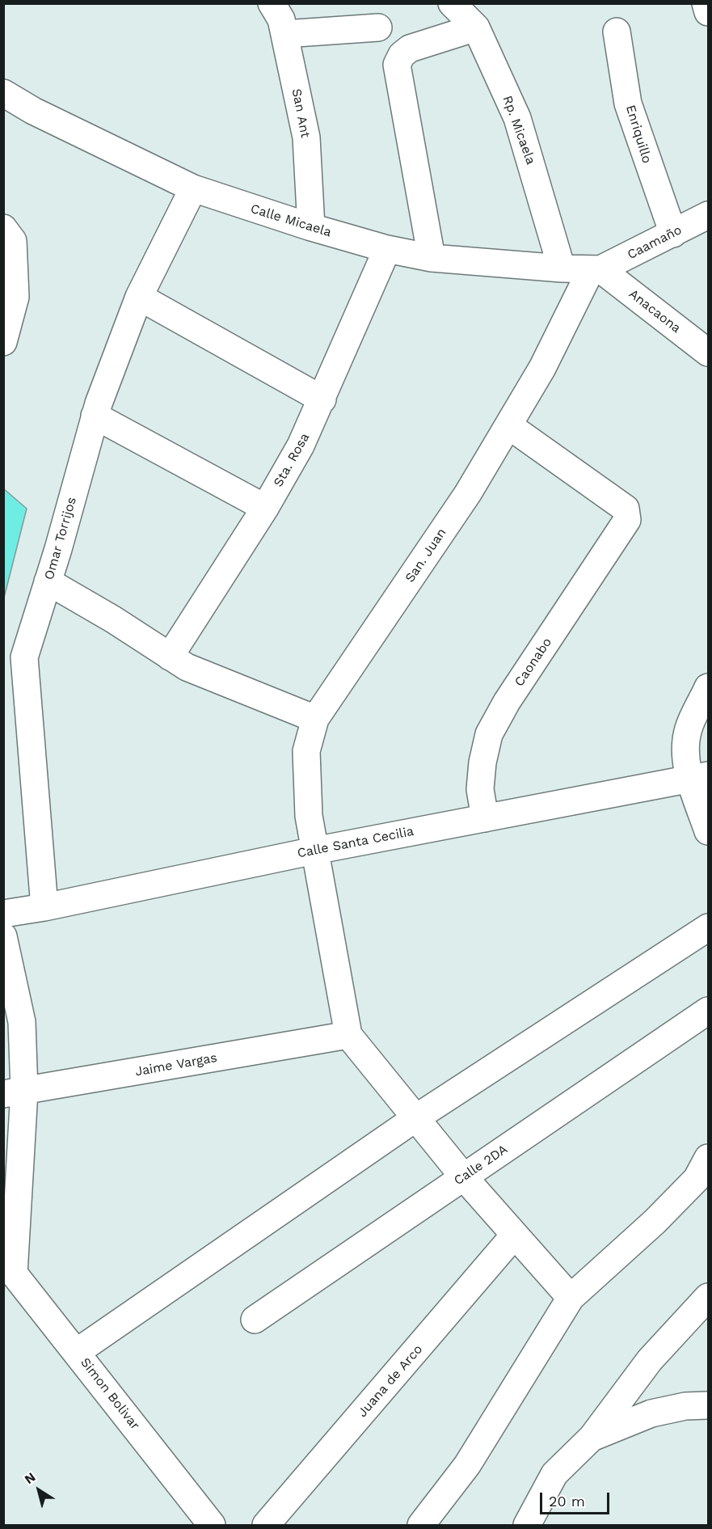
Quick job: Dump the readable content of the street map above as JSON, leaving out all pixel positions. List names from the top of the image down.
{
  "streets": {
    "street": [
      "San Ant",
      "Rp. Micaela",
      "Enriquillo",
      "Calle Micaela",
      "Caamaño",
      "Anacaona",
      "Sta. Rosa",
      "Omar Torrijos",
      "San. Juan",
      "Caonabo",
      "Calle Santa Cecilia",
      "Jaime Vargas",
      "Calle 2DA",
      "Juana de Arco",
      "Simon Bolivar"
    ]
  },
  "crossings": [
    ["San Ant", "Calle Micaela"],
    ["Rp. Micaela", "Calle Micaela"],
    ["Enriquillo", "Caamaño"],
    ["Calle Micaela", "Caamaño"],
    ["Calle Micaela", "Anacaona"],
    ["Calle Micaela", "Sta. Rosa"],
    ["Calle Micaela", "Omar Torrijos"],
    ["Calle Micaela", "San. Juan"],
    ["Caamaño", "Anacaona"],
    ["Caamaño", "San. Juan"],
    ["Anacaona", "San. Juan"],
    ["Omar Torrijos", "Calle Santa Cecilia"],
    ["San. Juan", "Caonabo"],
    ["San. Juan", "Calle Santa Cecilia"],
    ["San. Juan", "Jaime Vargas"],
    ["Caonabo", "Calle Santa Cecilia"]
  ],
  "scale_bar": "20 m",
  "north": "top left"
}
